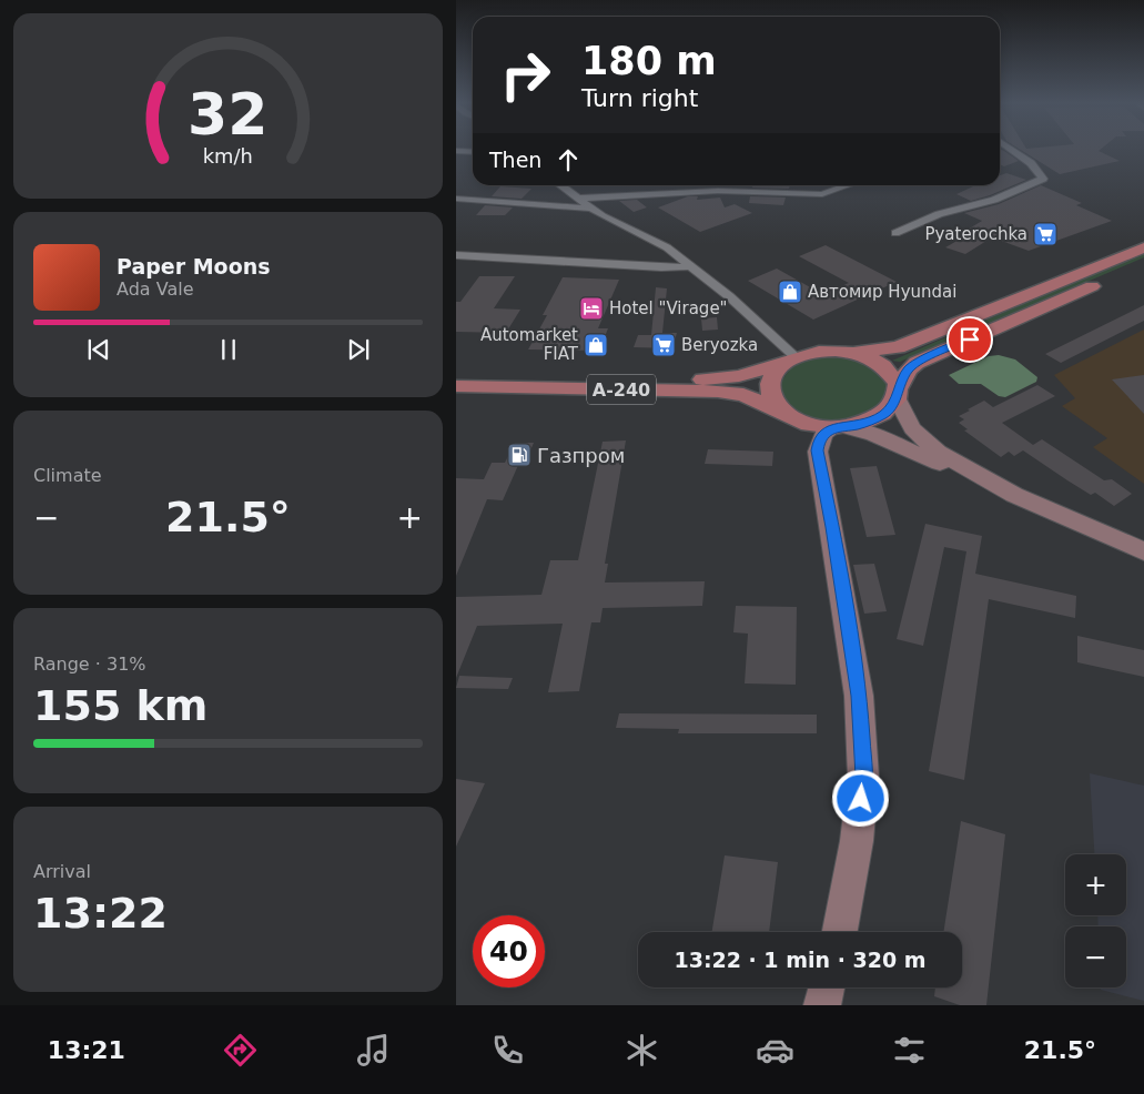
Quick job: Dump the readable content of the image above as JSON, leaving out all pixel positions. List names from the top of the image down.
{
  "streets": {
    "main road": ["А-240"]
  },
  "places": {
    "supermarket": ["Pyaterochka", "Beryozka"],
    "shop": ["Автомир Hyundai", "Automarket FIAT"],
    "hotel": ["Hotel \"Virage\""],
    "fuel station": ["Газпром"]
  },
  "page": {
    "turn": ["180 m", "Turn right"],
    "then": "Then",
    "song": ["Paper Moons", "Ada Vale"],
    "tile": [
      "Climate",
      ["Range · 31%", "155 km"],
      ["Arrival", "13:22"]
    ],
    "heat": ["−", "21.5°", "+"],
    "map_buttons": ["+", "−"],
    "limit": "40",
    "trip": "13:22 · 1 min · 320 m",
    "tabs": ["13:21", "21.5°"],
    "gauge": ["32", "km/h"]
  }
}
